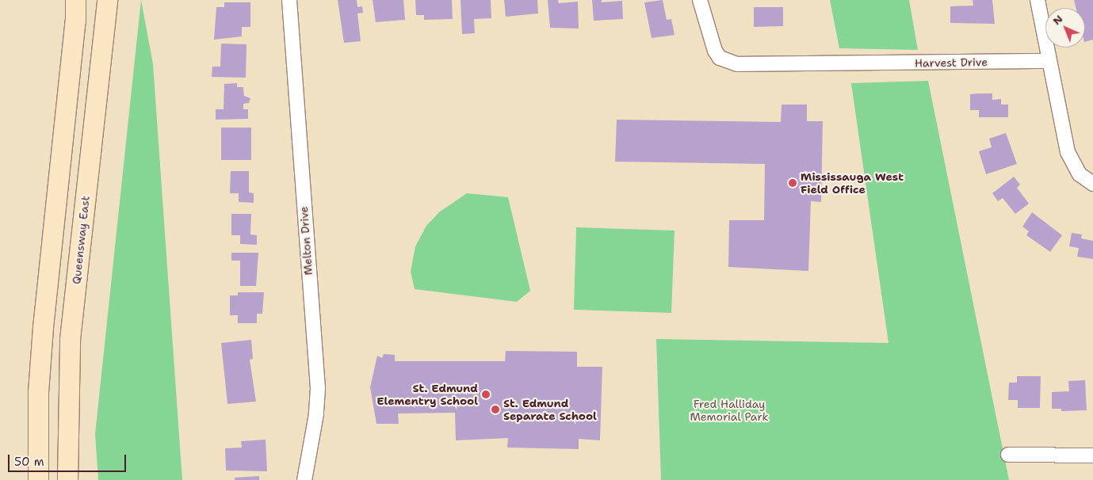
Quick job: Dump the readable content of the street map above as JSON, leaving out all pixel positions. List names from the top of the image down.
{
  "streets": {
    "main road": ["Queensway East"],
    "street": ["Harvest Drive", "Melton Drive"]
  },
  "parks": ["Fred Halliday Memorial Park"],
  "places": ["Mississauga West Field Office", "St. Edmund Elementry School", "St. Edmund Separate School"],
  "scale_bar": "50 m",
  "north": "top left"
}
